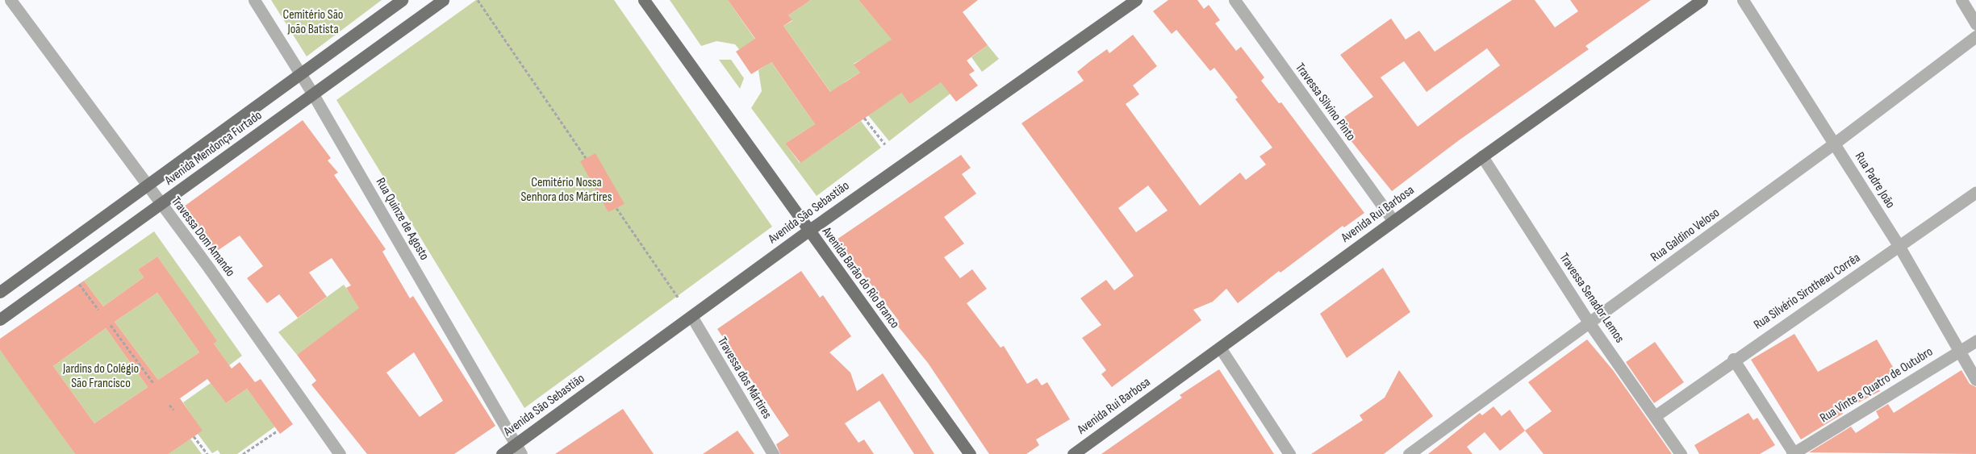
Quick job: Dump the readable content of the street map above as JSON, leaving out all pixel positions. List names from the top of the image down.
{
  "streets": {
    "main road": [
      "Avenida Mendonça Furtado",
      "Avenida São Sebastião",
      "Avenida Rui Barbosa",
      "Avenida Barão do Rio Branco"
    ],
    "street": [
      "Travessa Silvino Pinto",
      "Rua Padre João",
      "Rua Quinze de Agosto",
      "Rua Galdino Veloso",
      "Travessa Dom Amando",
      "Rua Silvério Sirotheau Corrêa",
      "Travessa Senador Lemos",
      "Travessa dos Mártires",
      "Rua Vinte e Quatro de Outubro"
    ]
  },
  "crossings": [
    ["Travessa Silvino Pinto", "Avenida Rui Barbosa"],
    ["Avenida Mendonça Furtado", "Rua Quinze de Agosto"],
    ["Avenida Mendonça Furtado", "Travessa Dom Amando"],
    ["Rua Padre João", "Rua Galdino Veloso"],
    ["Rua Padre João", "Rua Silvério Sirotheau Corrêa"],
    ["Rua Padre João", "Rua Vinte e Quatro de Outubro"],
    ["Avenida São Sebastião", "Rua Quinze de Agosto"],
    ["Avenida São Sebastião", "Avenida Barão do Rio Branco"],
    ["Avenida São Sebastião", "Travessa dos Mártires"],
    ["Avenida Rui Barbosa", "Travessa Senador Lemos"],
    ["Rua Galdino Veloso", "Travessa Senador Lemos"],
    ["Rua Silvério Sirotheau Corrêa", "Travessa Senador Lemos"]
  ],
  "parks": ["Cemitério São João Batista", "Cemitério Nossa Senhora dos Mártires", "Jardins do Colégio São Francisco"]
}
